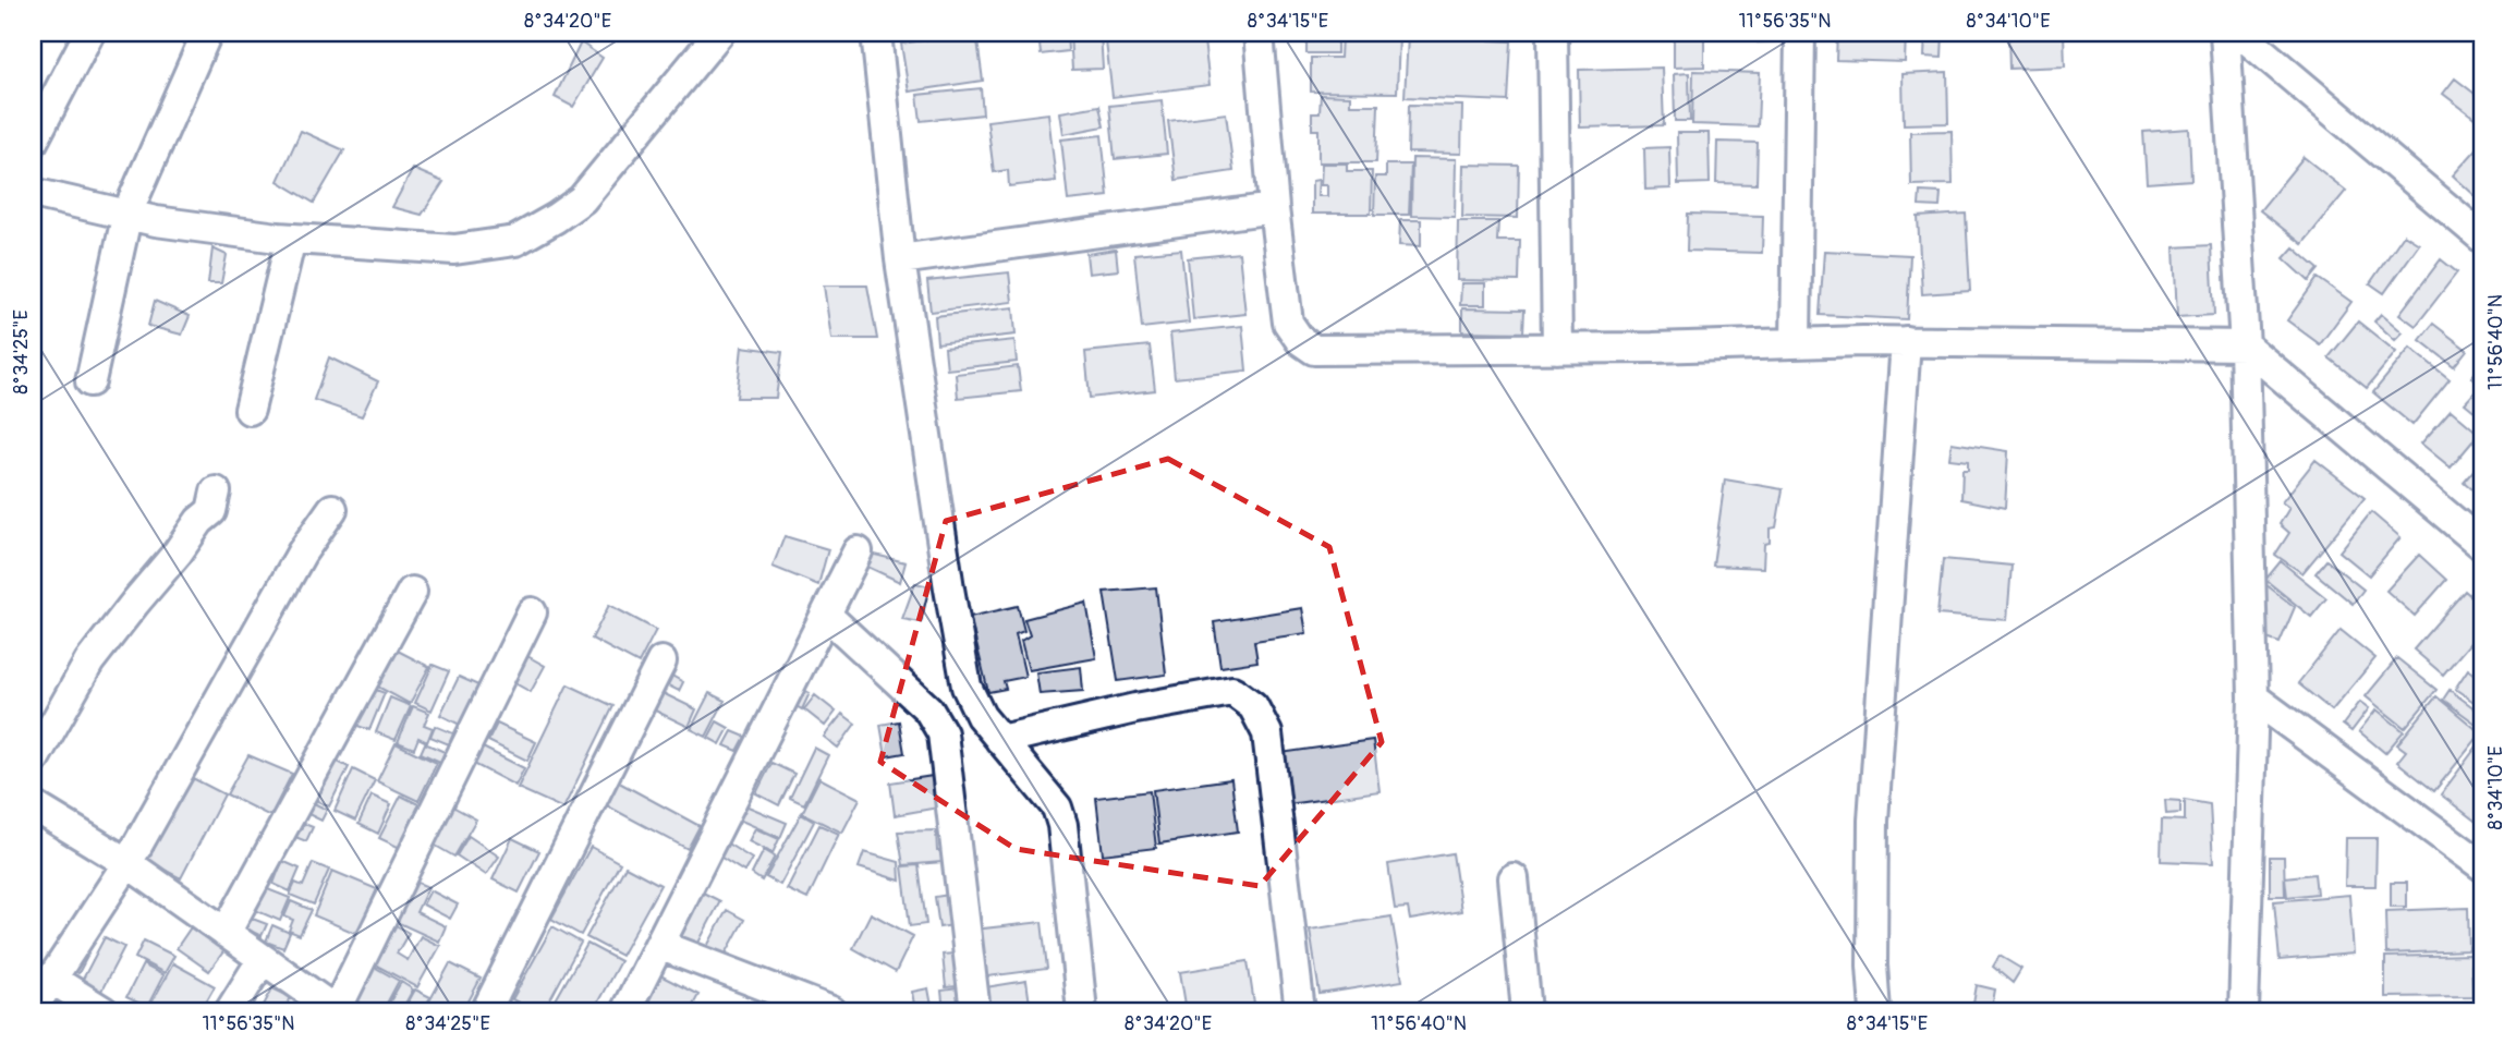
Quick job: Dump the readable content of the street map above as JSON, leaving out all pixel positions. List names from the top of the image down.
{
  "coordinates": [
    "8°34'20\"E",
    "8°34'15\"E",
    "11°56'35\"N",
    "8°34'10\"E",
    "11°56'40\"N",
    "8°34'25\"E"
  ]
}
